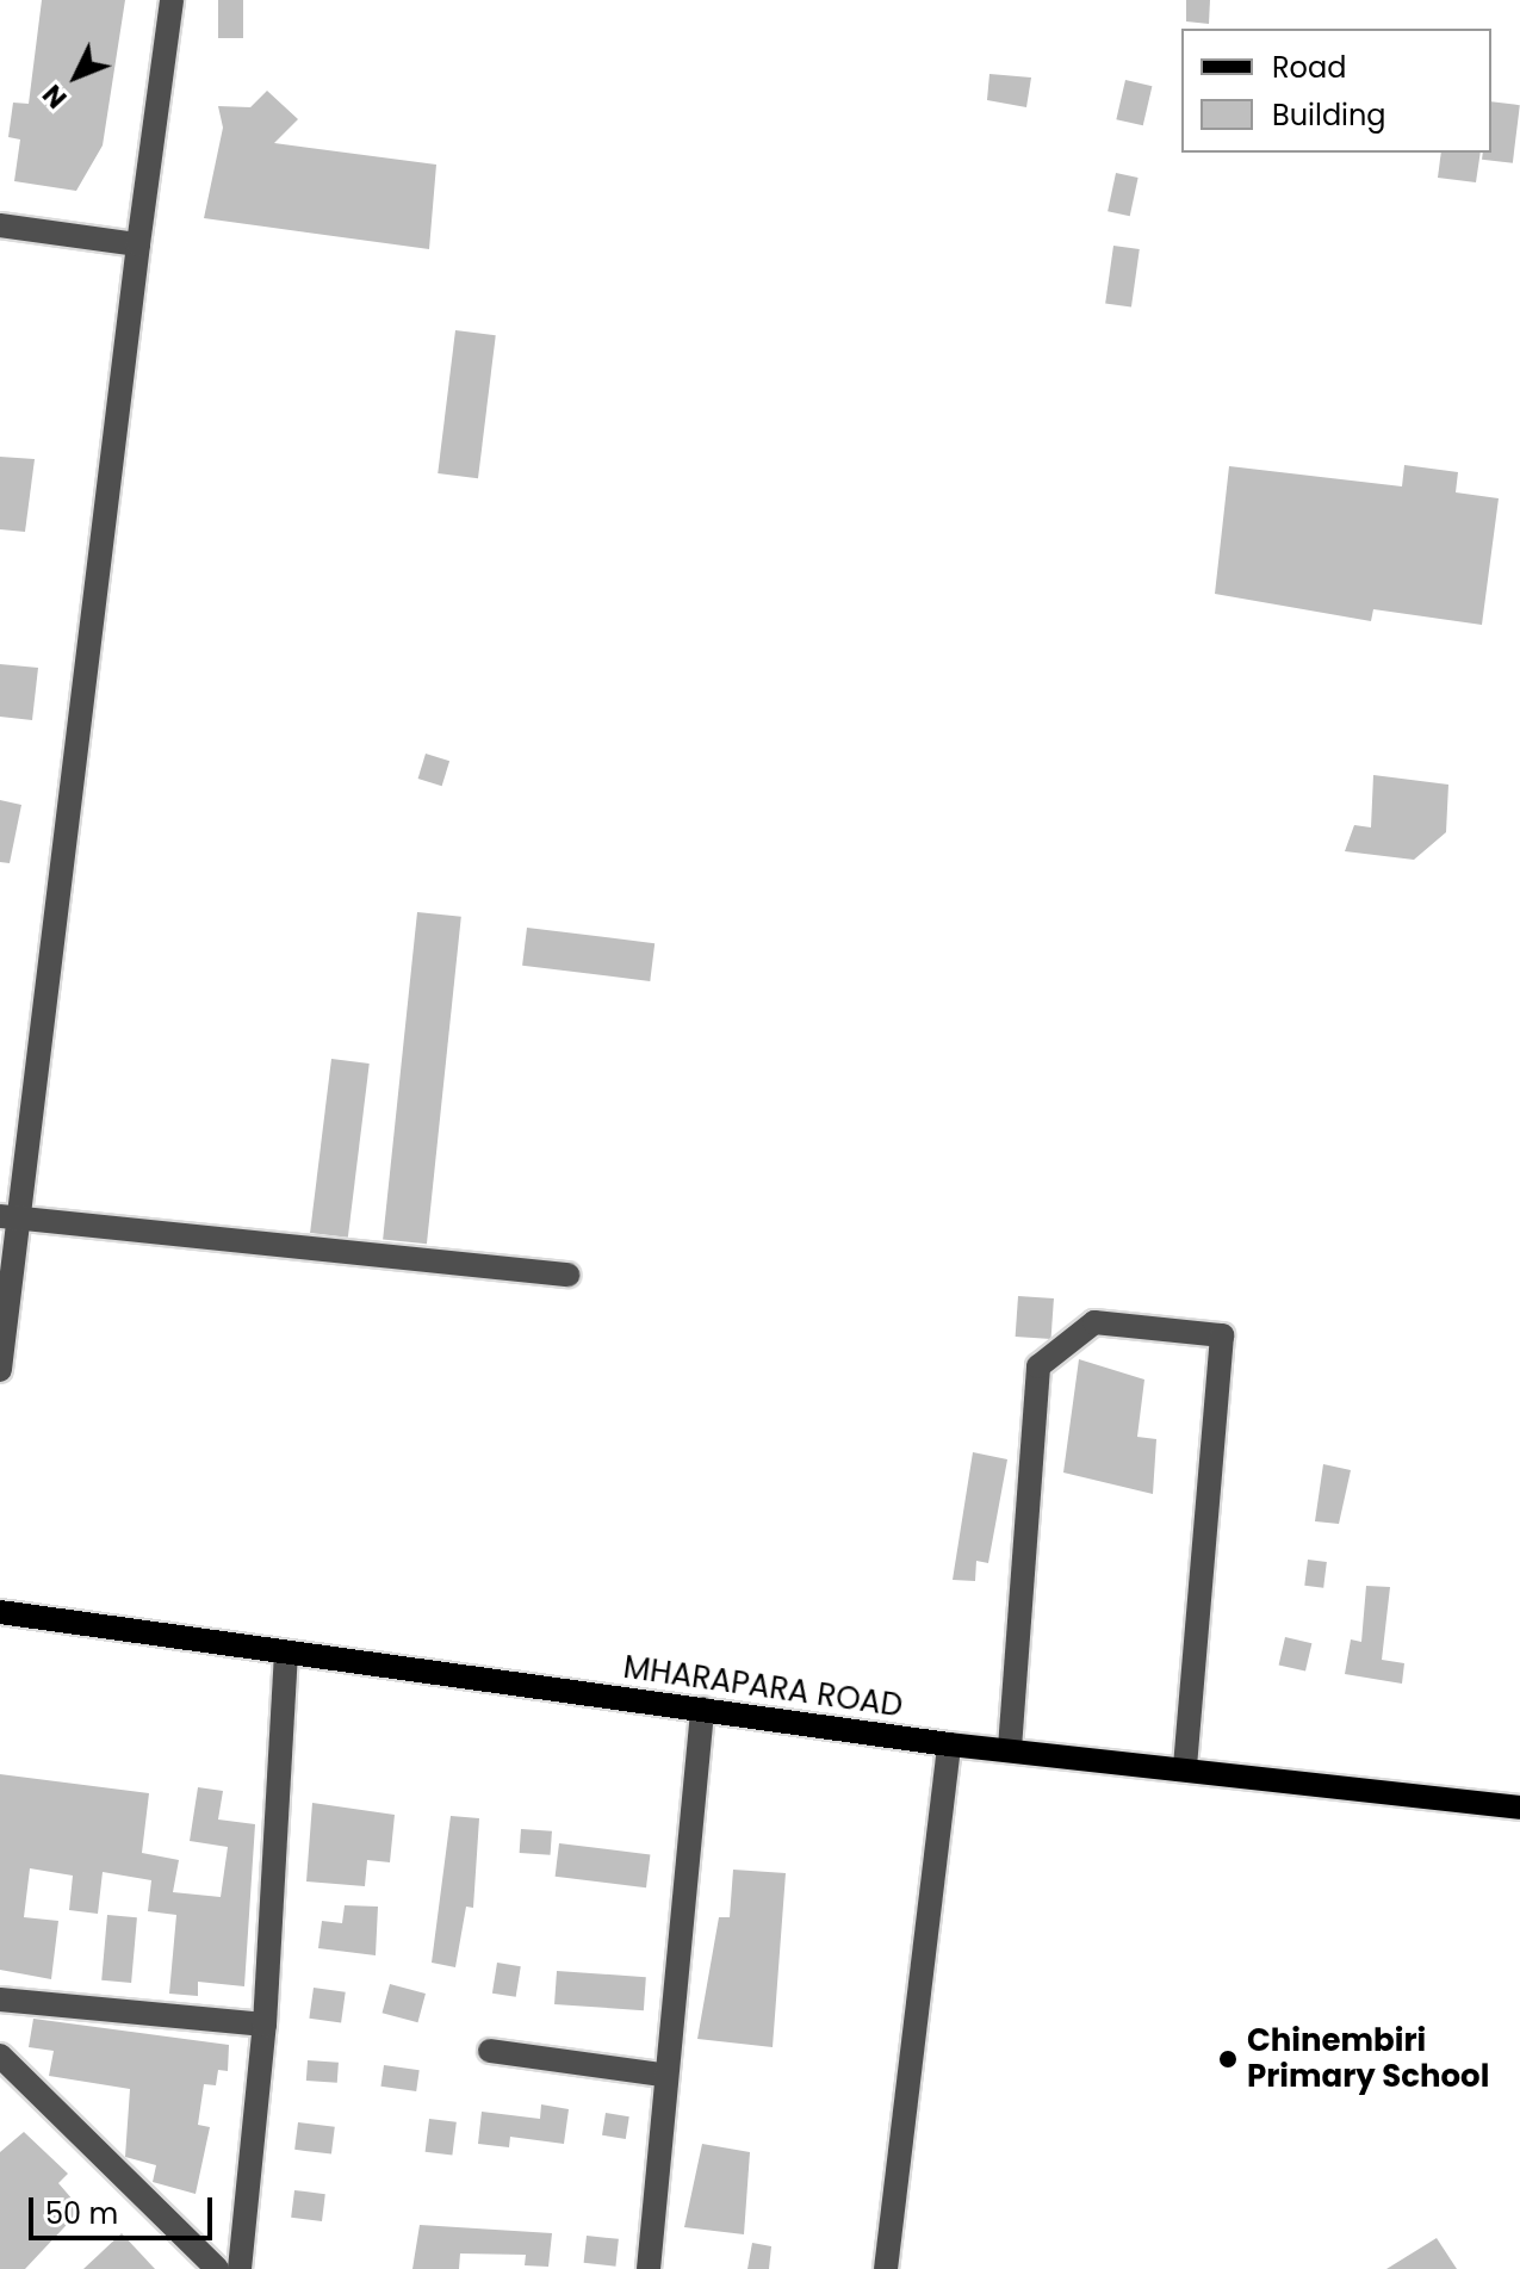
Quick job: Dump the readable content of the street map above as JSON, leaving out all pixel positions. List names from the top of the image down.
{
  "streets": {
    "main road": ["MHARAPARA ROAD"]
  },
  "places": ["Chinembiri Primary School"],
  "legend": ["Road", "Building"],
  "scale_bar": "50 m",
  "north": "bottom left"
}
